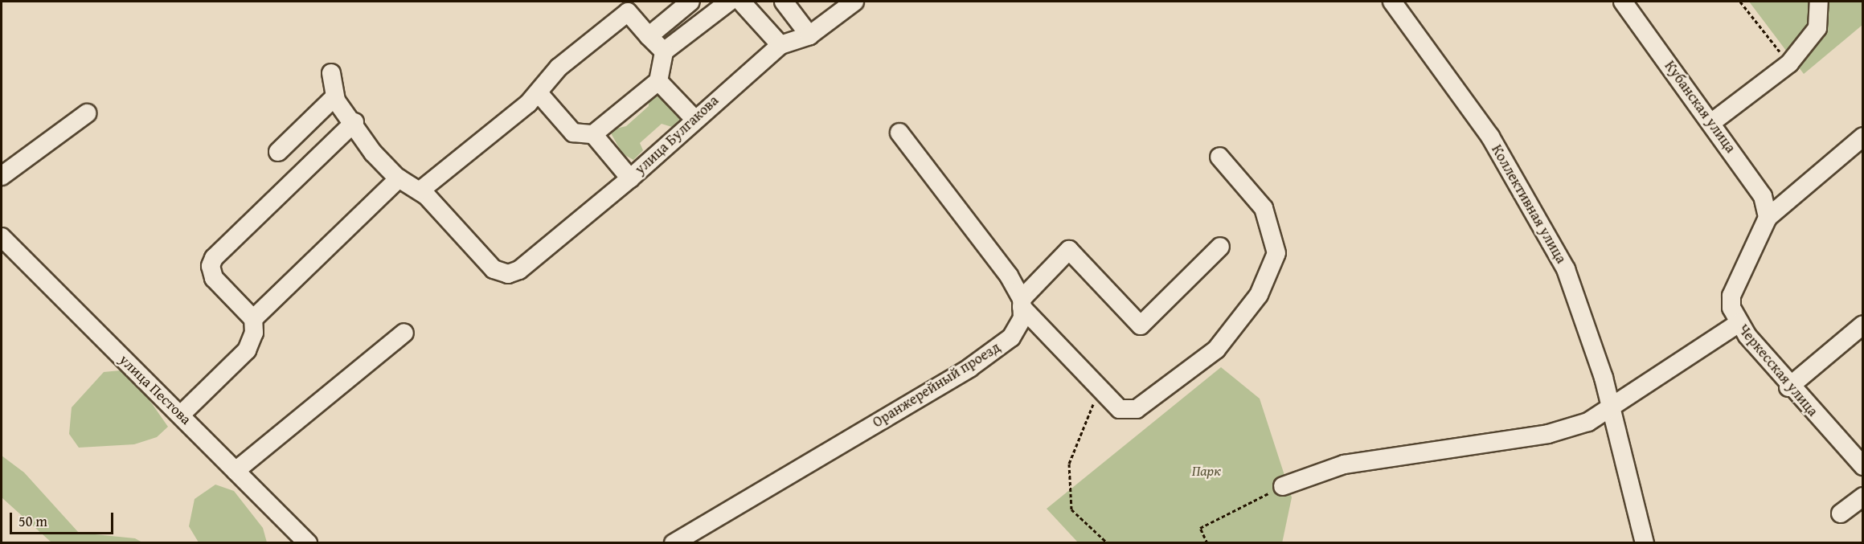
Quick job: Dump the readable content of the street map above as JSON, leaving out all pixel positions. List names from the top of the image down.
{
  "streets": {
    "street": [
      "Кубанская улица",
      "улица Булгакова",
      "Коллективная улица",
      "Черкесская улица",
      "Оранжерейный проезд",
      "улица Пестова"
    ]
  },
  "crossings": [
    ["Кубанская улица", "Черкесская улица"]
  ],
  "parks": ["Парк"],
  "scale_bar": "50 m"
}
